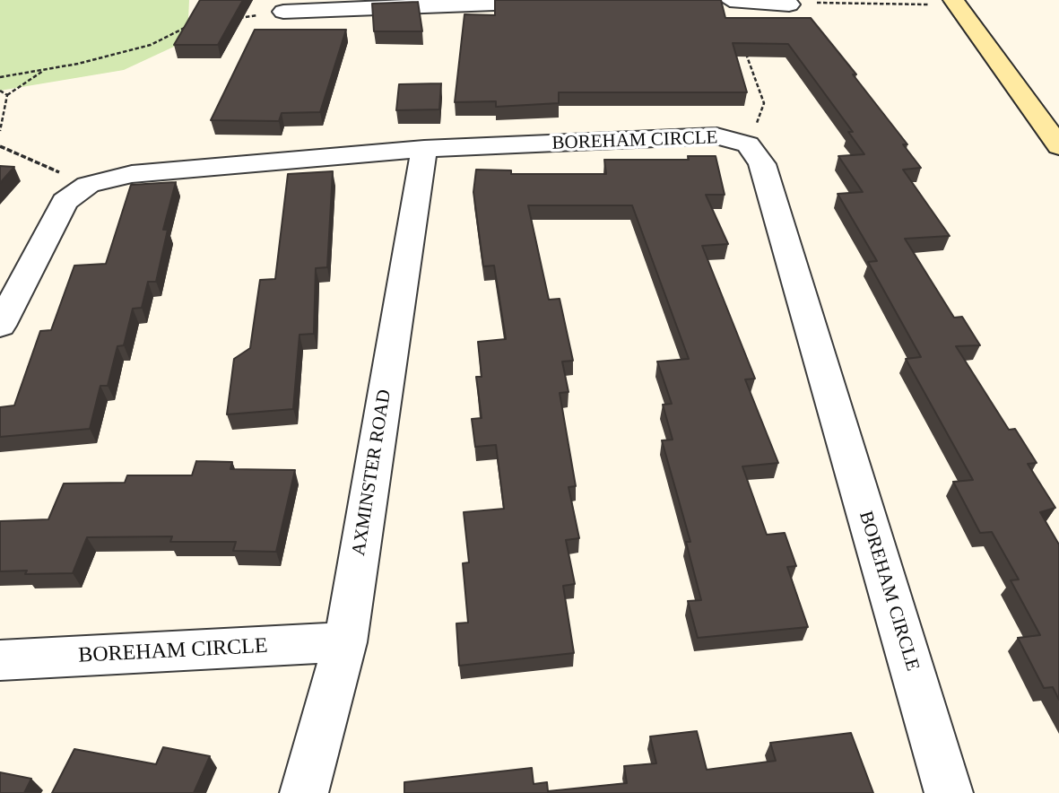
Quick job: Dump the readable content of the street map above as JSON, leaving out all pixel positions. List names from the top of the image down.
{
  "streets": {
    "street": ["BOREHAM CIRCLE", "AXMINSTER ROAD"]
  },
  "crossings": [
    ["BOREHAM CIRCLE", "AXMINSTER ROAD"]
  ]
}
